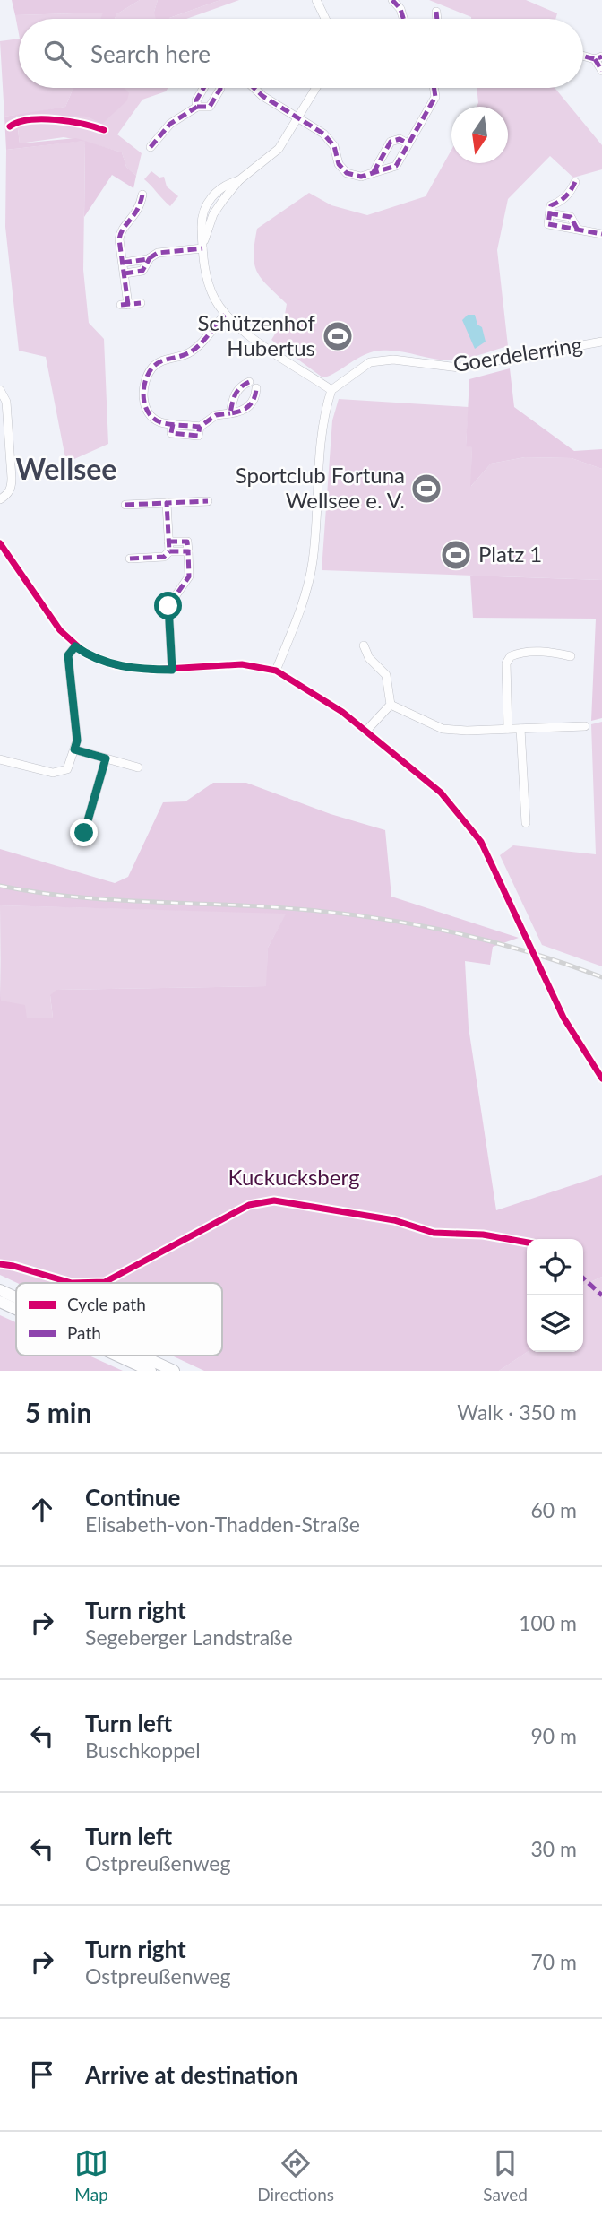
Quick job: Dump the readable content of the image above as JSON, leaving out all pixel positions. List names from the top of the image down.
{
  "streets": {
    "street": ["Goerdelerring"]
  },
  "districts": ["Wellsee"],
  "parks": ["Kuckucksberg"],
  "places": {
    "sports": ["Schützenhof Hubertus", "Sportclub Fortuna Wellsee e. V.", "Platz 1"]
  },
  "legend": ["Cycle path", "Path"],
  "north": "bottom",
  "page": {
    "search": "Search here",
    "heading": ["5 min", "Walk · 350 m"],
    "list": [
      ["Continue", "Elisabeth-von-Thadden-Straße", "60 m"],
      ["Turn right", "Segeberger Landstraße", "100 m"],
      ["Turn left", "Buschkoppel", "90 m"],
      ["Turn left", "Ostpreußenweg", "30 m"],
      ["Turn right", "Ostpreußenweg", "70 m"],
      "Arrive at destination"
    ],
    "nav": ["Map", "Directions", "Saved"]
  }
}
